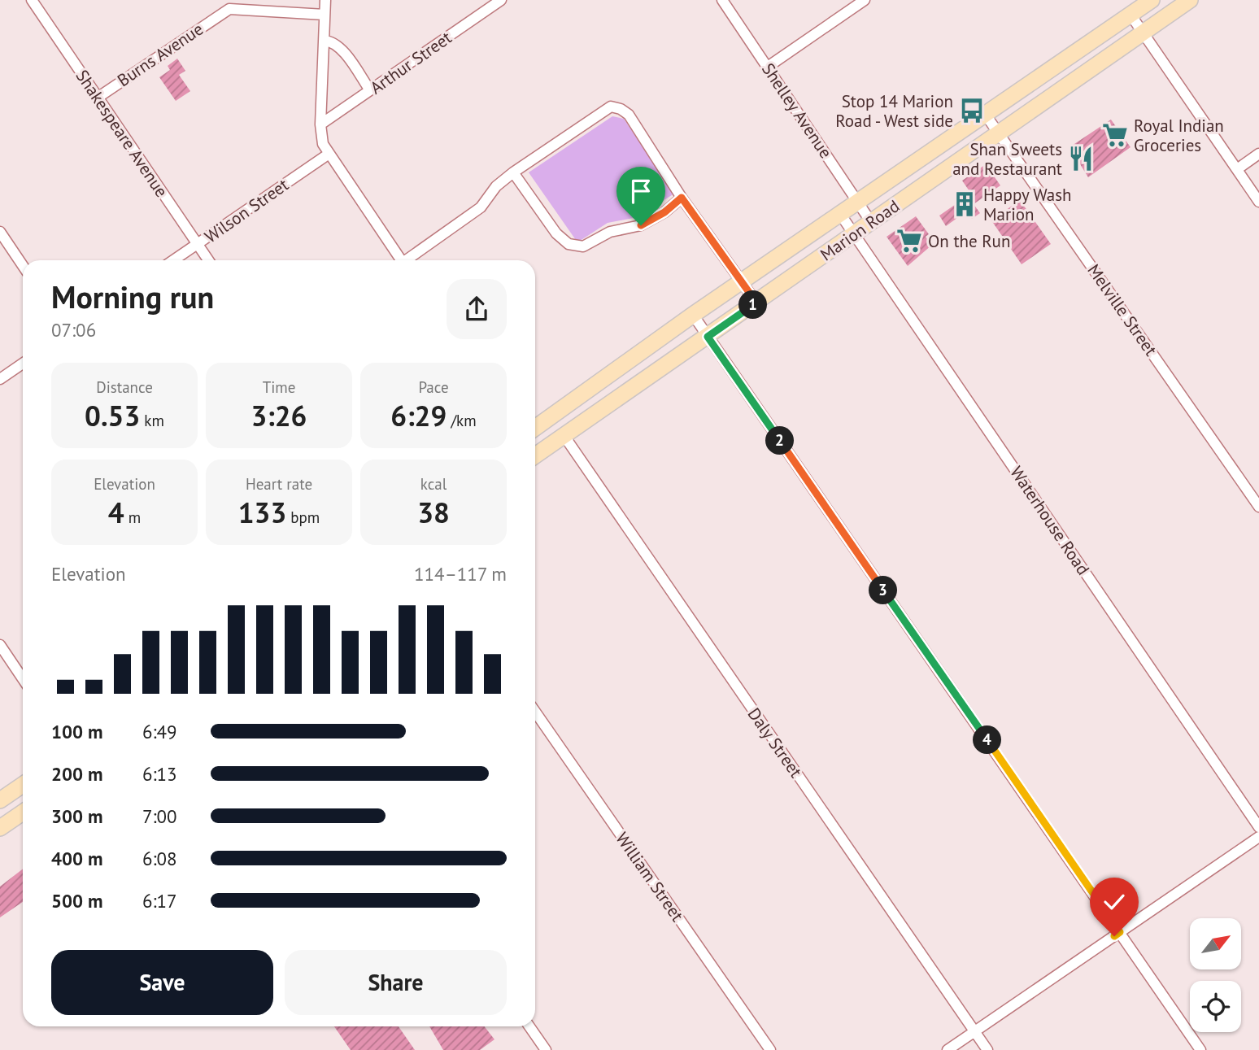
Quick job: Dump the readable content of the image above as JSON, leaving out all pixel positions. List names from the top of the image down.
{
  "streets": {
    "main road": ["Marion Road"],
    "street": [
      "Burns Avenue",
      "Arthur Street",
      "Shelley Avenue",
      "Shakespeare Avenue",
      "Wilson Street",
      "Melville Street",
      "Waterhouse Road",
      "Daly Street",
      "William Street"
    ]
  },
  "crossings": [
    ["Burns Avenue", "Shakespeare Avenue"],
    ["Shelley Avenue", "Marion Road"],
    ["Shakespeare Avenue", "Wilson Street"],
    ["Marion Road", "Melville Street"],
    ["Marion Road", "Waterhouse Road"],
    ["Marion Road", "Daly Street"]
  ],
  "places": {
    "bus stop": ["Stop 14 Marion Road - West side"],
    "supermarket": ["Royal Indian Groceries", "On the Run"],
    "restaurant": ["Shan Sweets and Restaurant"],
    "building": ["Happy Wash Marion"]
  },
  "north": "top right",
  "page": {
    "heading": ["Morning run", "07:06"],
    "pins": [
      "1",
      "2",
      "3",
      "4"
    ],
    "stats": [
      ["Distance", "0.53 km"],
      ["Time", "3:26"],
      ["Pace", "6:29 /km"],
      ["Elevation", "4 m"],
      ["Heart rate", "133 bpm"],
      ["kcal", "38"]
    ],
    "chart": ["Elevation", "114–117 m"],
    "list": [
      {
        "name": "100 m",
        "note": "6:49"
      },
      {
        "name": "200 m",
        "note": "6:13"
      },
      {
        "name": "300 m",
        "note": "7:00"
      },
      {
        "name": "400 m",
        "note": "6:08"
      },
      {
        "name": "500 m",
        "note": "6:17"
      }
    ],
    "buttons": ["Save", "Share"]
  }
}
